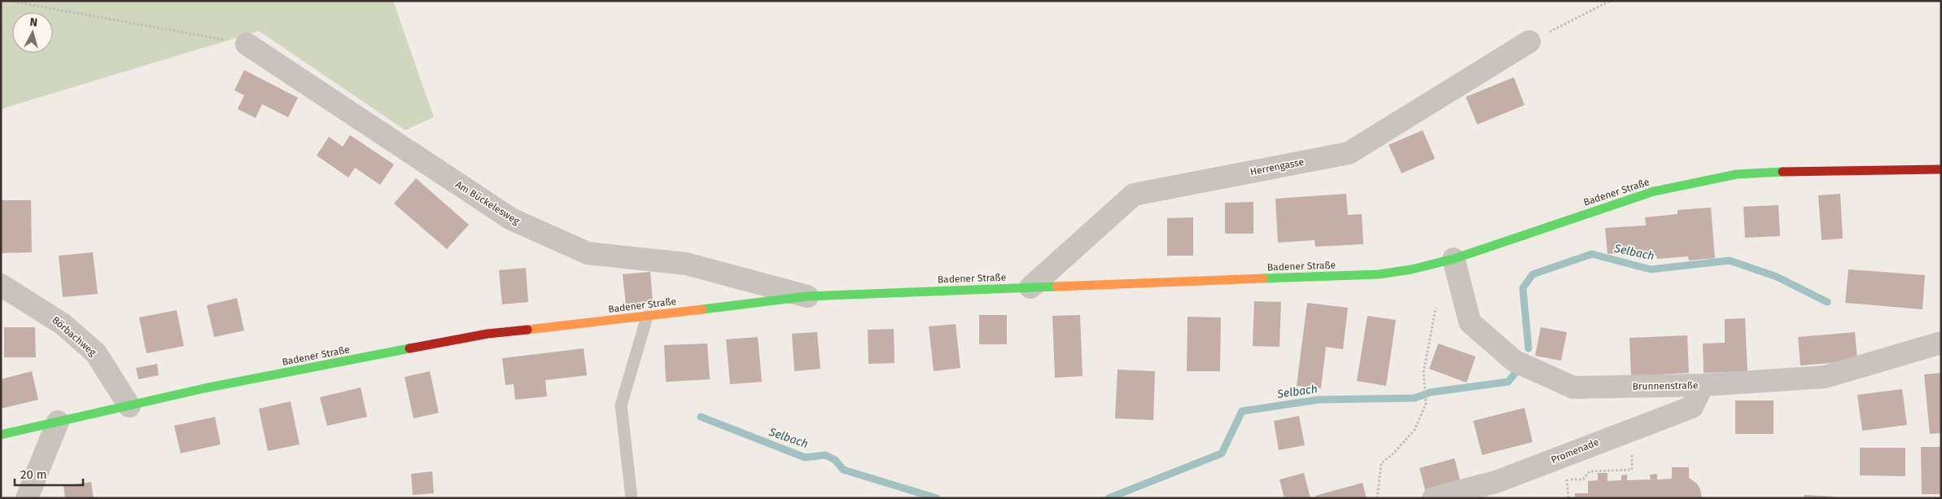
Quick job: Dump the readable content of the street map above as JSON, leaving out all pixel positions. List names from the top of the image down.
{
  "streets": {
    "main road": ["Badener Straße"],
    "street": [
      "Herrengasse",
      "Am Bückelesweg",
      "Börbachweg",
      "Brunnenstraße",
      "Promenade"
    ]
  },
  "crossings": [
    ["Herrengasse", "Badener Straße"],
    ["Badener Straße", "Am Bückelesweg"],
    ["Badener Straße", "Börbachweg"],
    ["Badener Straße", "Brunnenstraße"],
    ["Brunnenstraße", "Promenade"]
  ],
  "water": ["Selbach"],
  "scale_bar": "20 m",
  "north": "top"
}
